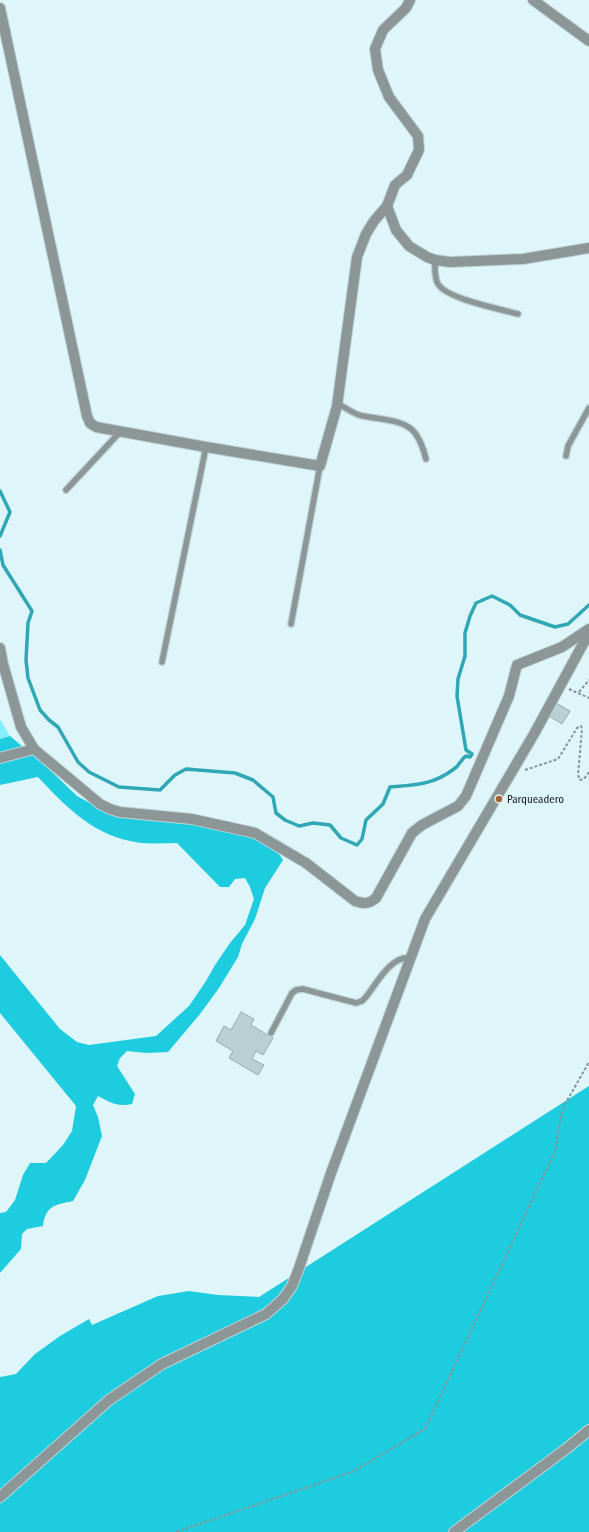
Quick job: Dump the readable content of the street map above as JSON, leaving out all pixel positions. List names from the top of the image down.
{
  "places": ["Parqueadero"]
}
